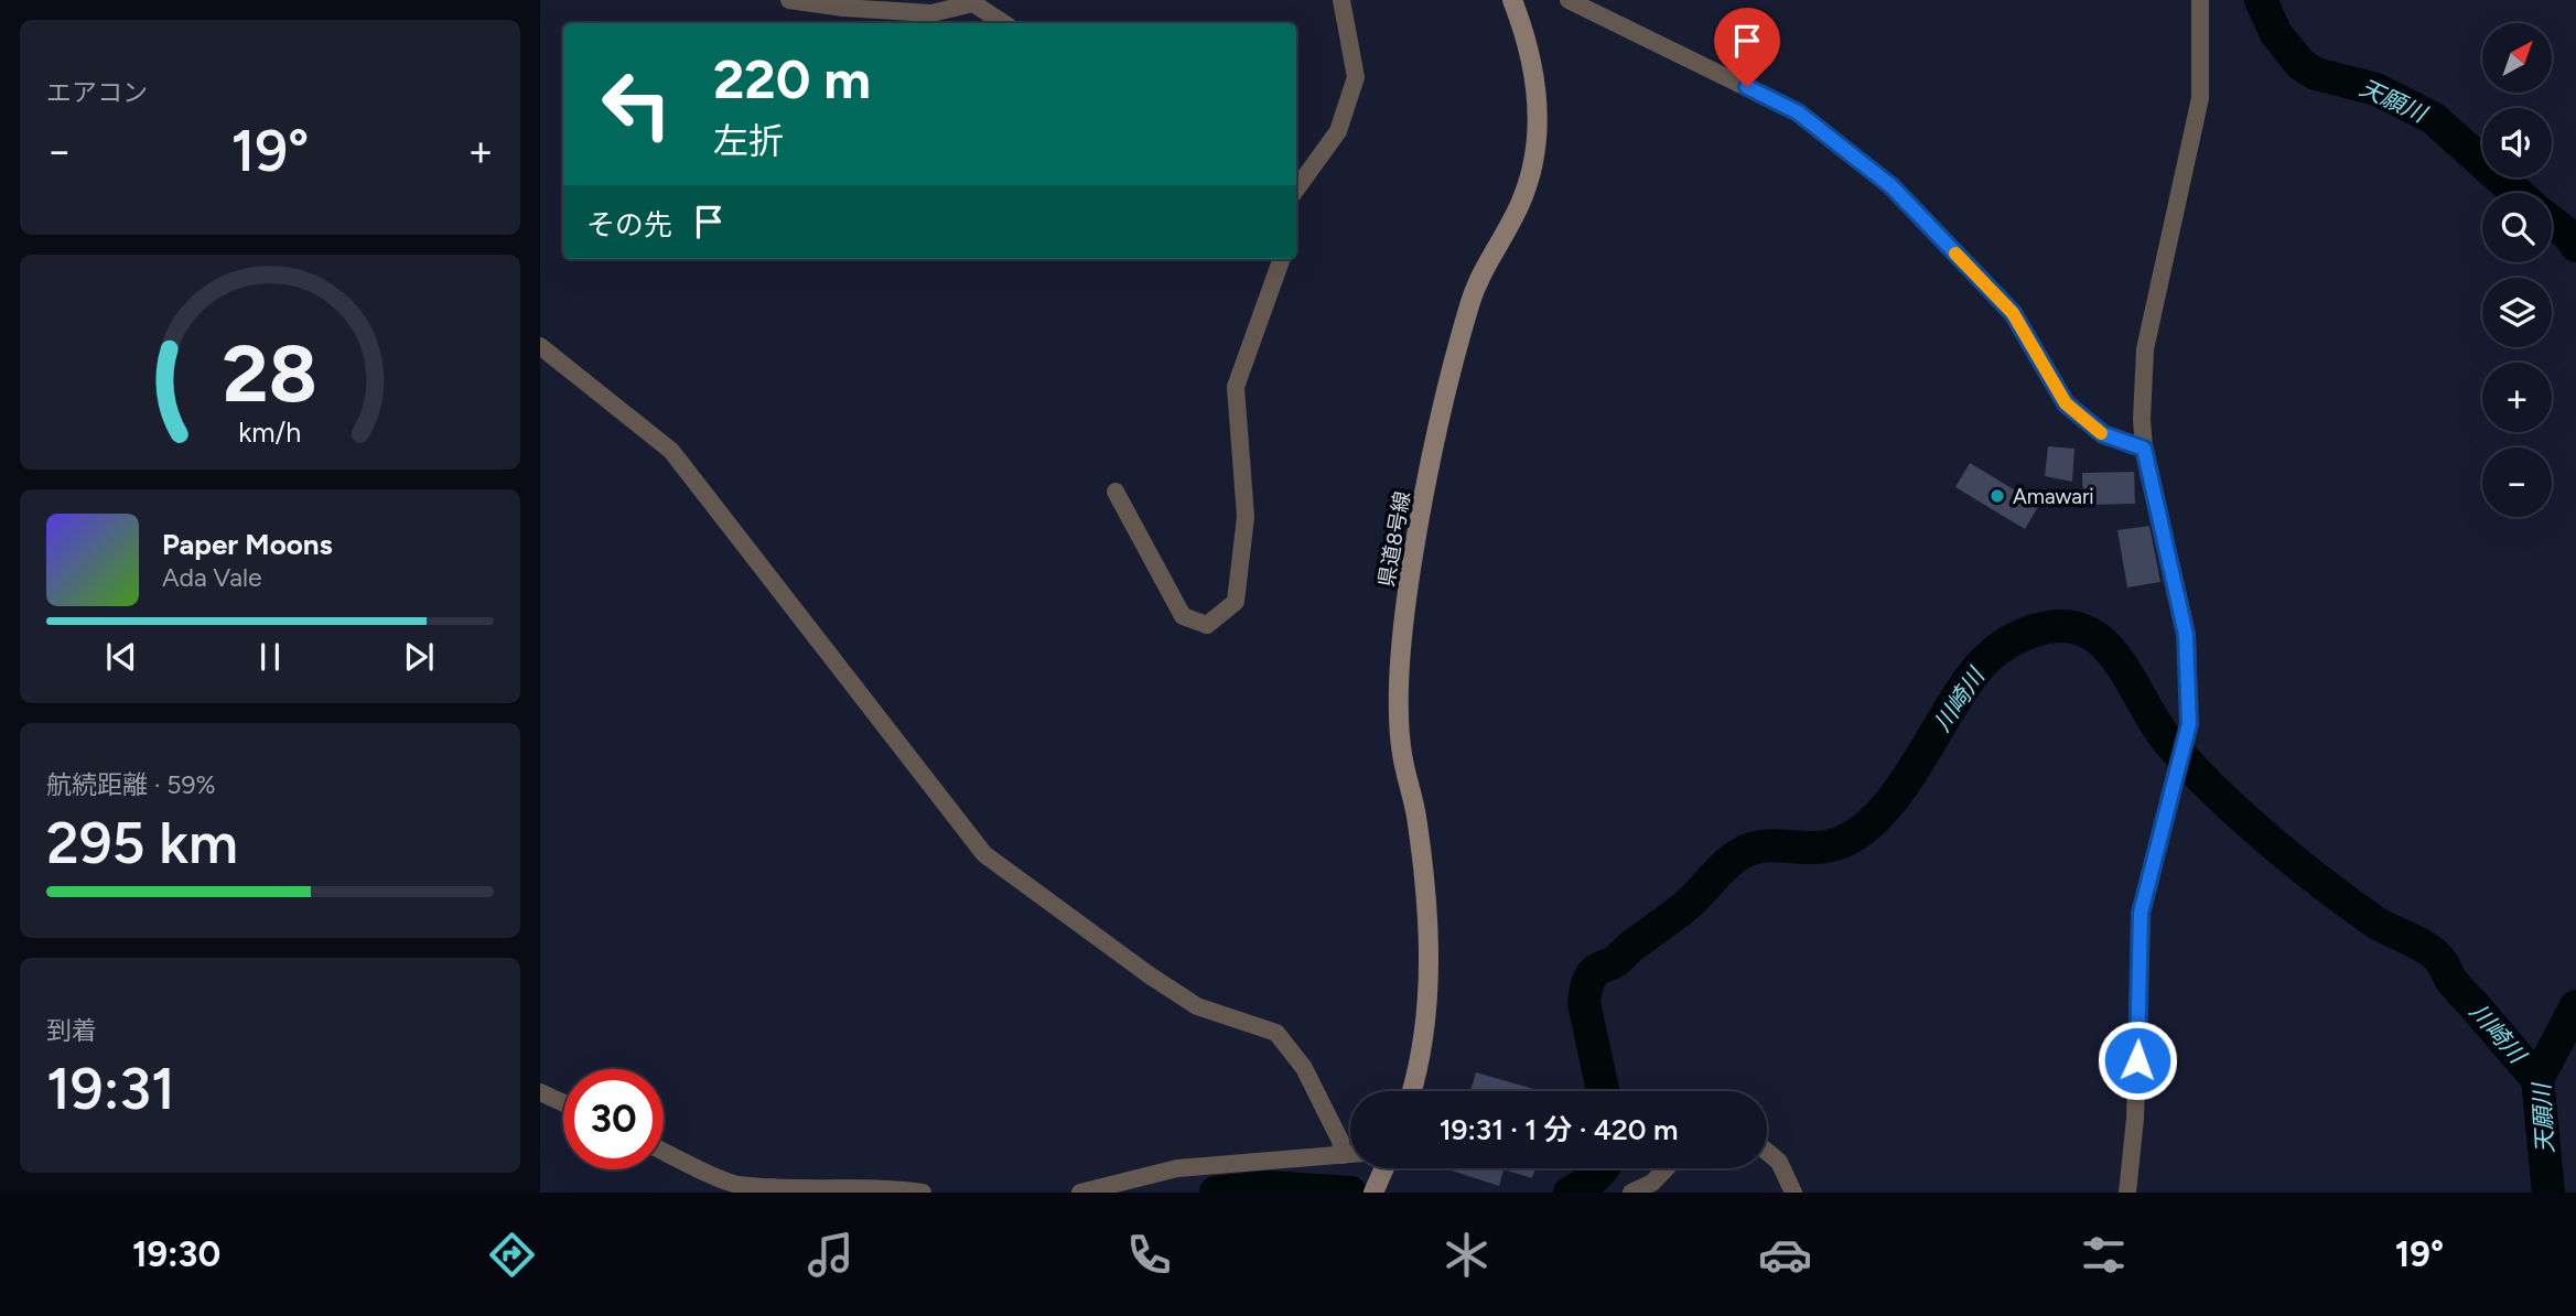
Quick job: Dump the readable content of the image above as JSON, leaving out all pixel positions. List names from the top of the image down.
{
  "streets": {
    "main road": ["県道8号線"]
  },
  "water": ["天願川", "川崎川"],
  "places": ["Amawari"],
  "north": "top right",
  "page": {
    "tile": [
      "エアコン",
      ["航続距離 · 59%", "295 km"],
      ["到着", "19:31"]
    ],
    "map_buttons": ["+", "−"],
    "turn": ["220 m", "左折"],
    "heat": ["−", "19°", "+"],
    "then": "その先",
    "song": ["Paper Moons", "Ada Vale"],
    "limit": "30",
    "trip": "19:31 · 1 分 · 420 m",
    "tabs": ["19:30", "19°"],
    "gauge": ["28", "km/h"]
  }
}
